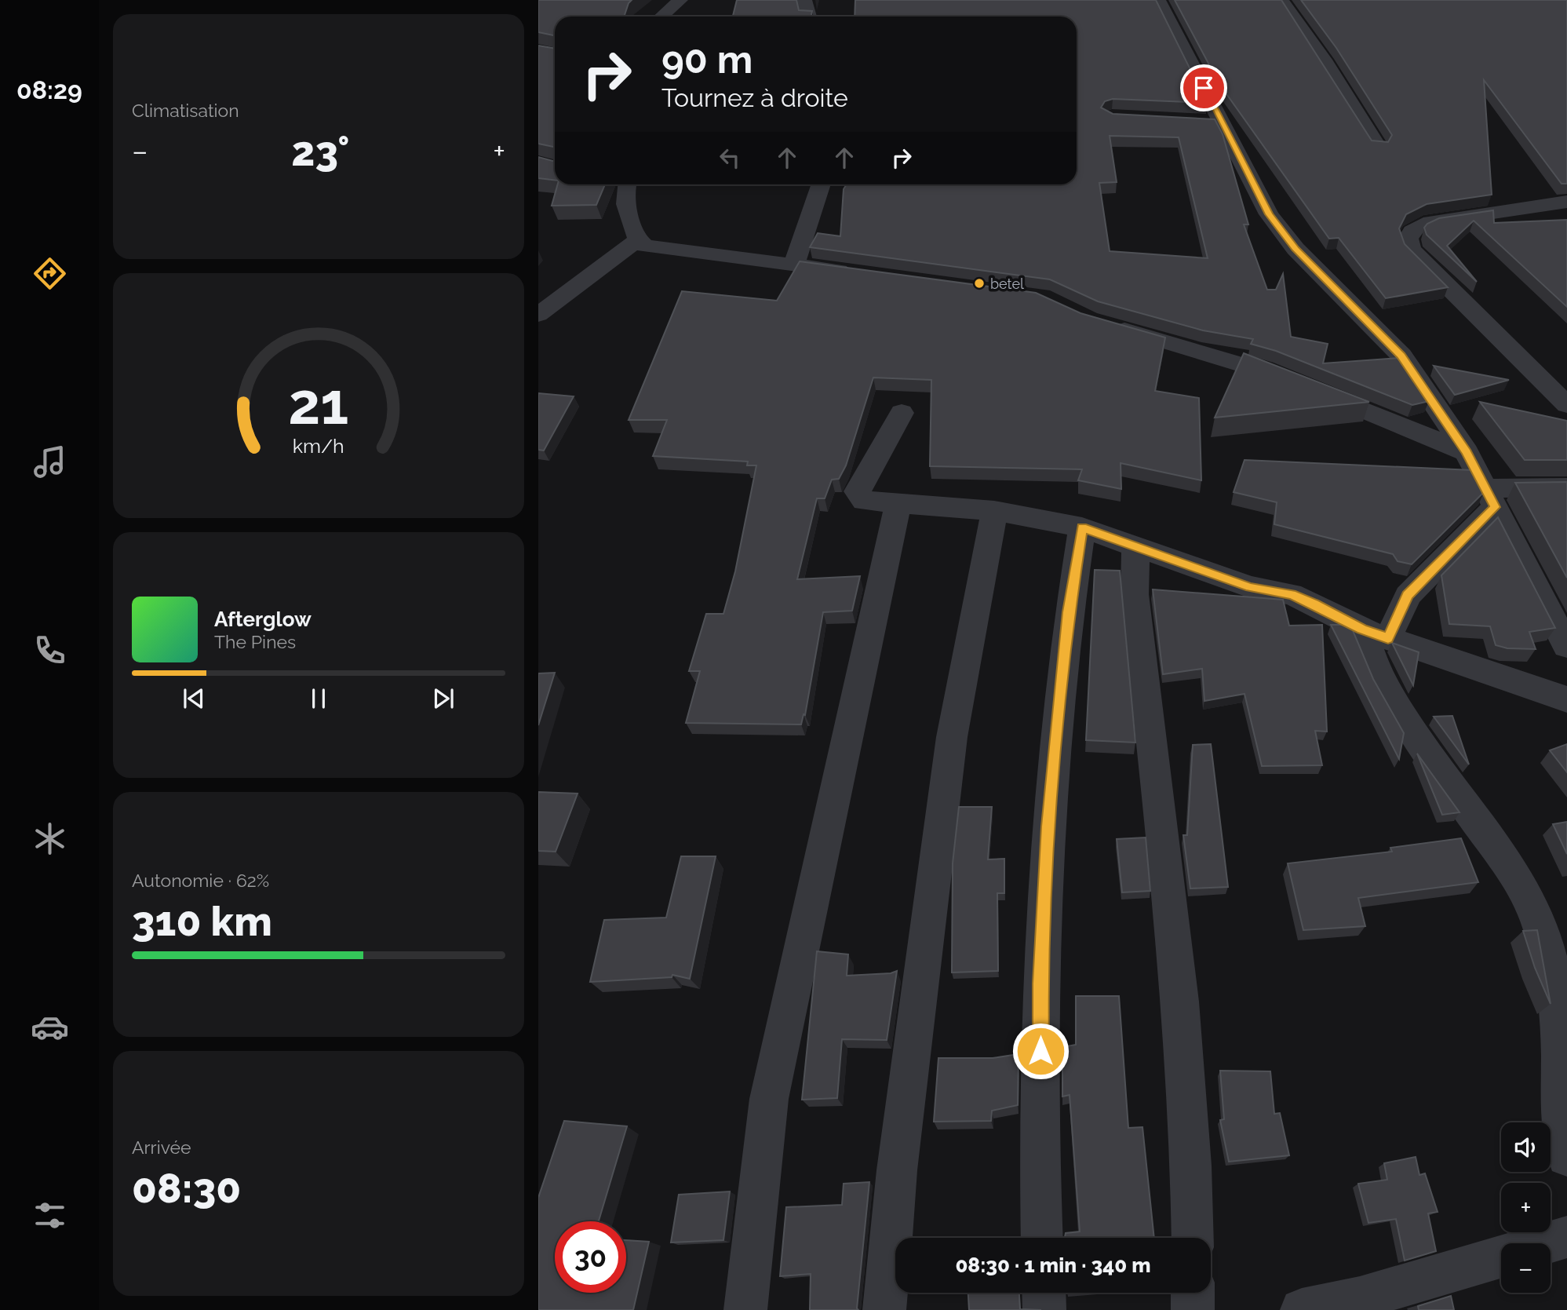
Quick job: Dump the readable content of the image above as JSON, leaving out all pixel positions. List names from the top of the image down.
{
  "places": ["betel"],
  "page": {
    "tabs": "08:29",
    "tile": [
      "Climatisation",
      ["Autonomie · 62%", "310 km"],
      ["Arrivée", "08:30"]
    ],
    "turn": ["90 m", "Tournez à droite"],
    "heat": ["−", "23°", "+"],
    "song": ["Afterglow", "The Pines"],
    "map_buttons": ["+", "−"],
    "limit": "30",
    "trip": "08:30 · 1 min · 340 m",
    "gauge": ["21", "km/h"]
  }
}
